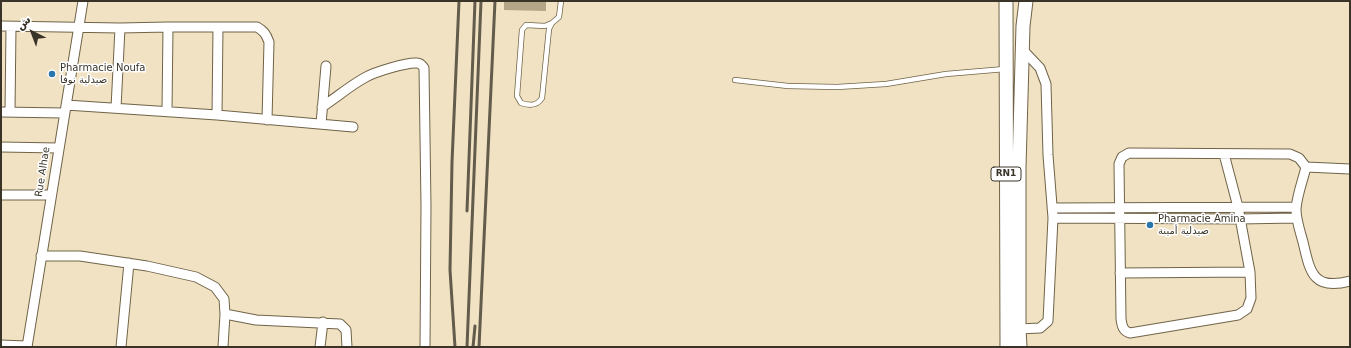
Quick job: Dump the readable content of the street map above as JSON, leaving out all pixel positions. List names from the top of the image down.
{
  "streets": {
    "main road": ["RN1"],
    "street": ["Rue Alhae"]
  },
  "places": ["Pharmacie Noufa صيدلية نوفا", "Pharmacie Amina صيدلية أمينة"],
  "north": "top left"
}
